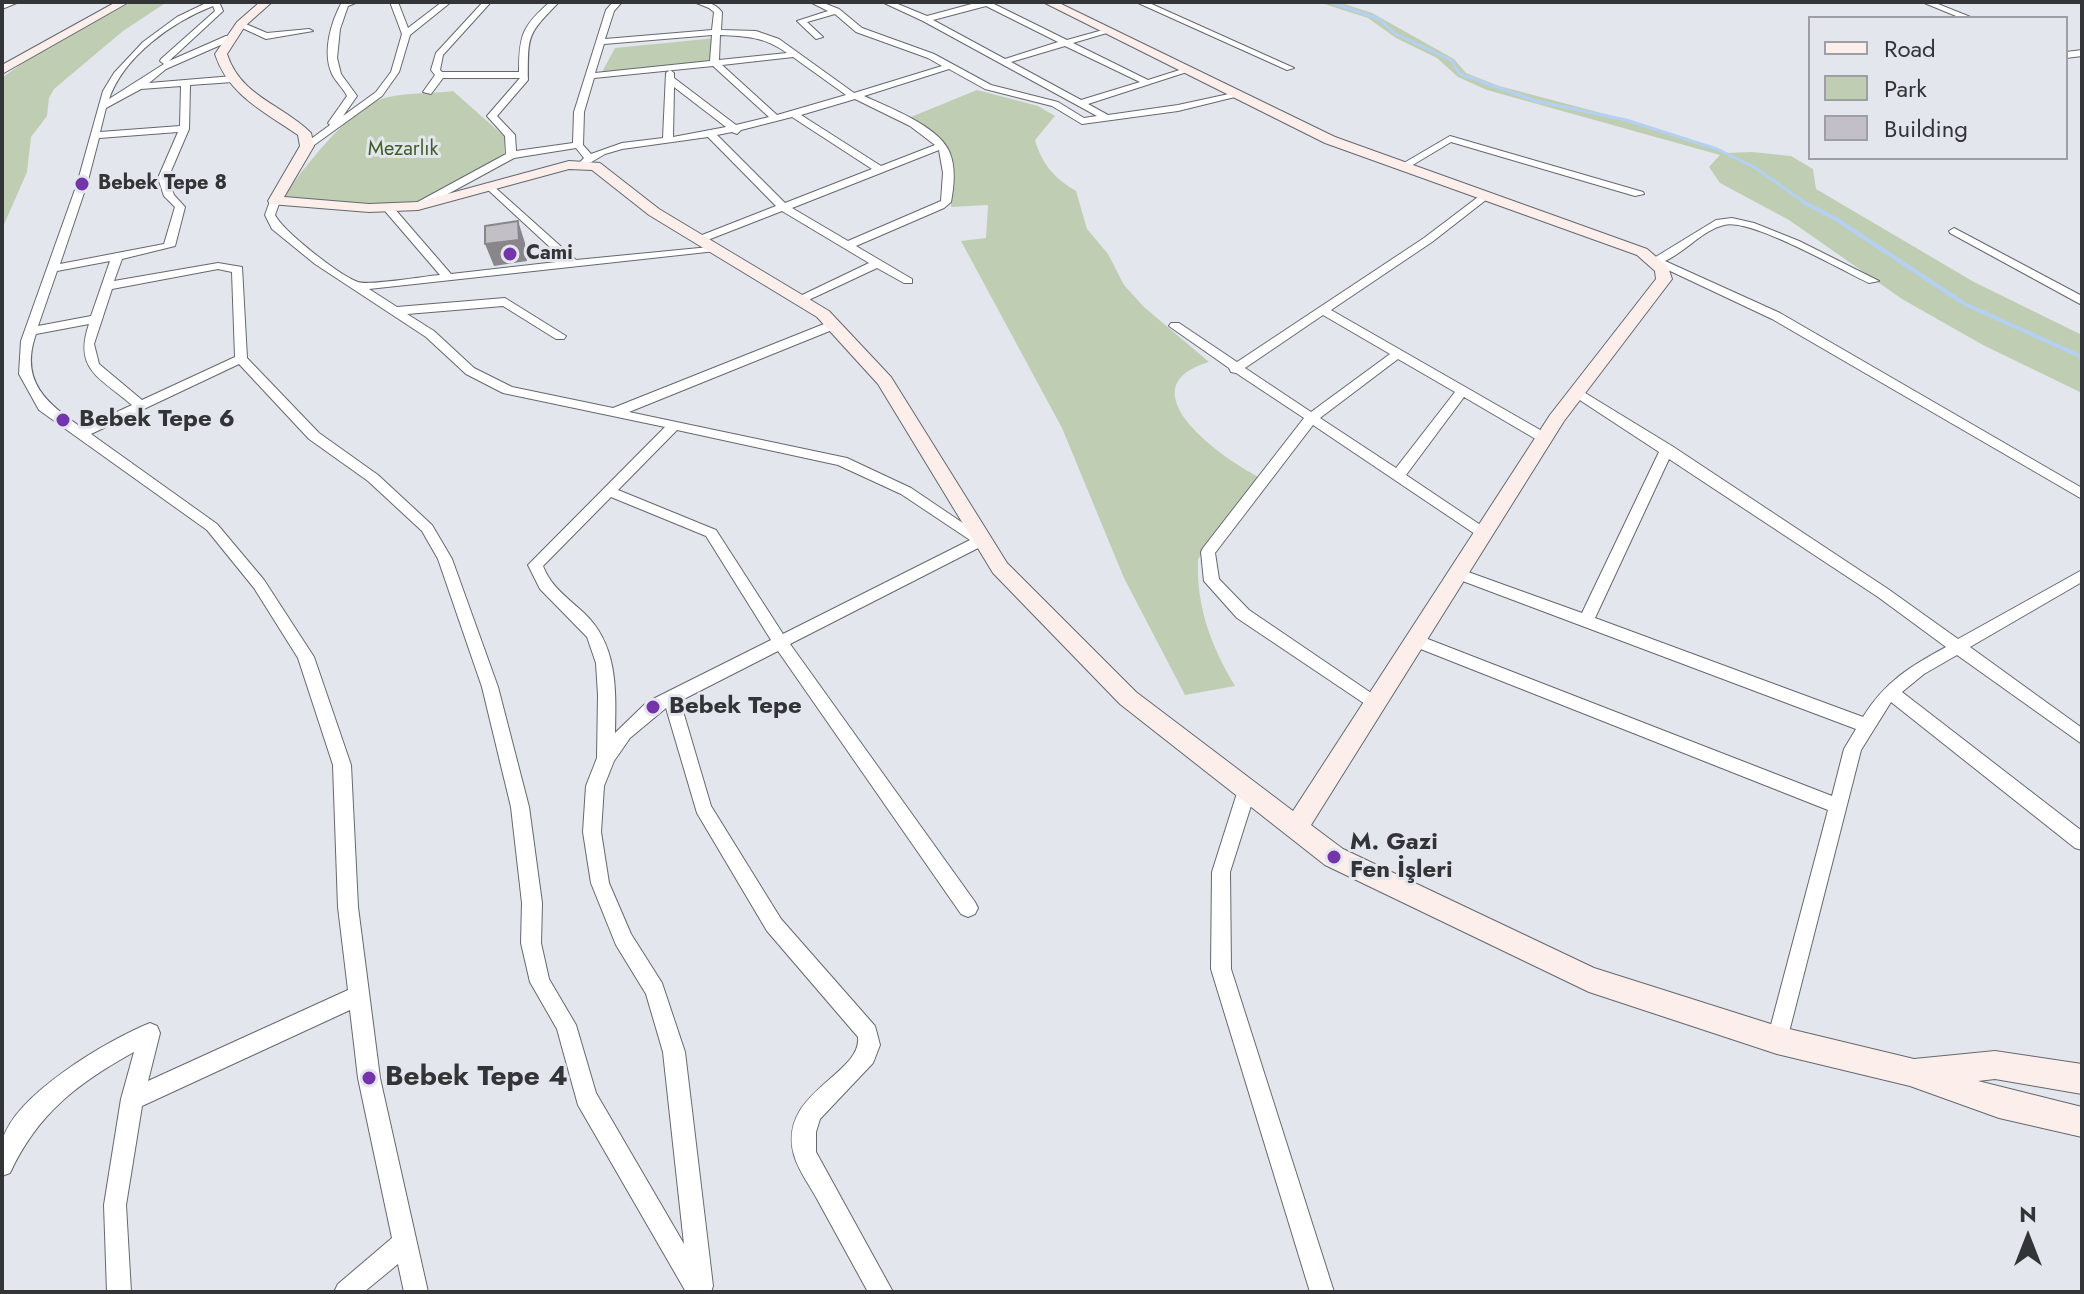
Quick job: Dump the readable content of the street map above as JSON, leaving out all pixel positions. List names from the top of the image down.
{
  "parks": ["Mezarlık"],
  "places": [
    "Bebek Tepe 8",
    "Cami",
    "Bebek Tepe 6",
    "Bebek Tepe",
    "M. Gazi Fen İşleri",
    "Bebek Tepe 4"
  ],
  "legend": ["Road", "Park", "Building"],
  "north": "top"
}
